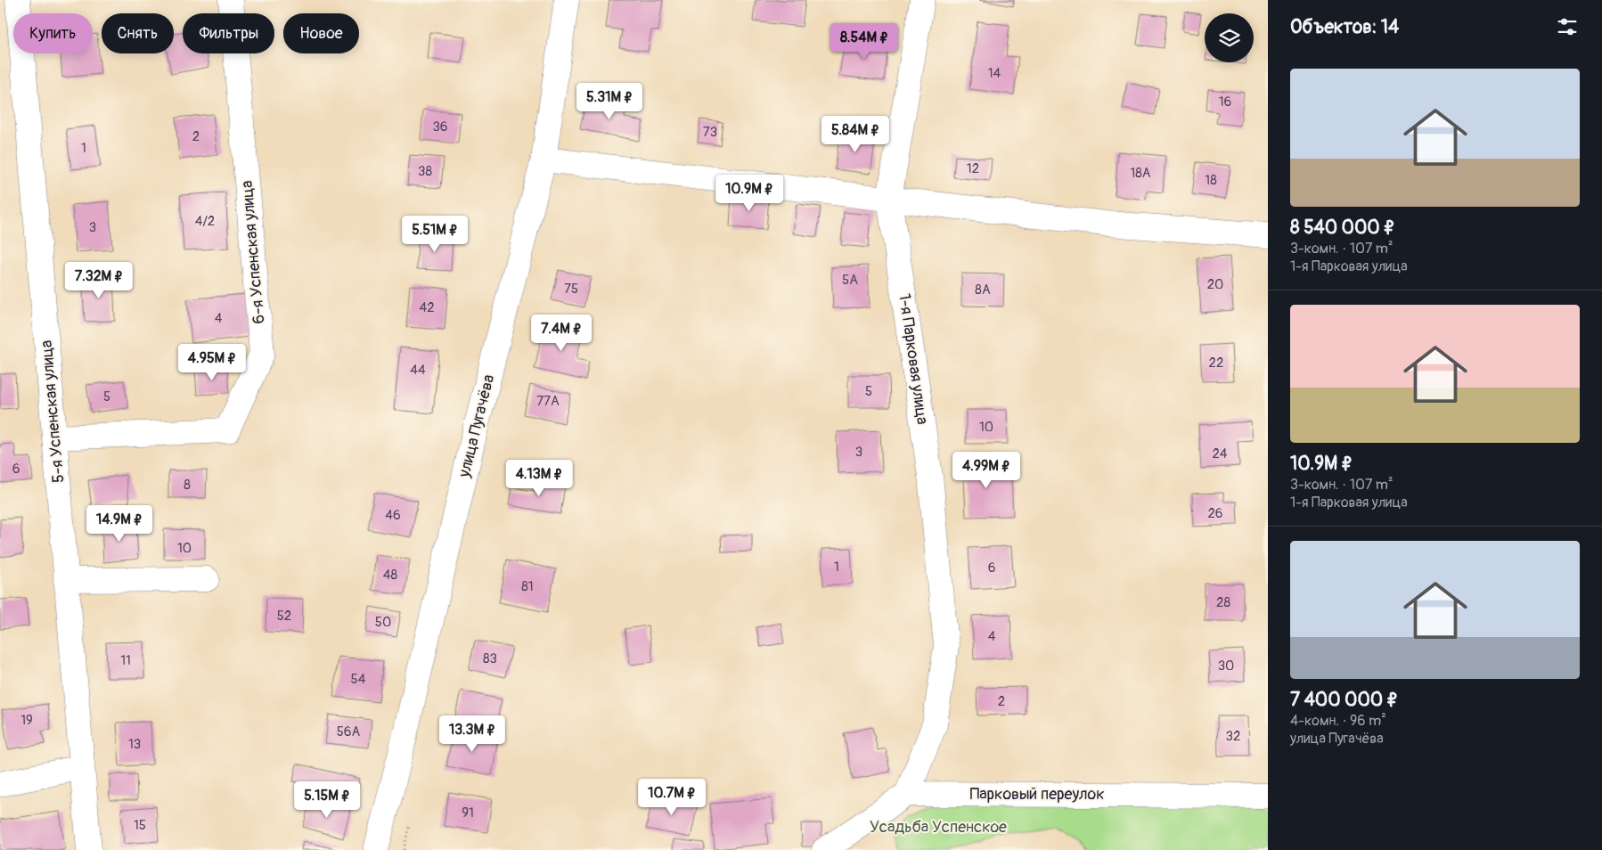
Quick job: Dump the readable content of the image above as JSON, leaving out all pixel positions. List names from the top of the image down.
{
  "streets": {
    "street": [
      "6-я Успенская улица",
      "1-я Парковая улица",
      "5-я Успенская улица",
      "улица Пугачёва",
      "Парковый переулок"
    ]
  },
  "crossings": [
    ["6-я Успенская улица", "5-я Успенская улица"],
    ["1-я Парковая улица", "Парковый переулок"]
  ],
  "parks": ["Усадьба Успенское"],
  "house_numbers": [
    "14",
    "16",
    "36",
    "73",
    "2",
    "1",
    "12",
    "38",
    "18А",
    "18",
    "4/2",
    "3",
    "5А",
    "20",
    "75",
    "8А",
    "42",
    "4",
    "22",
    "44",
    "5",
    "5",
    "77А",
    "10",
    "3",
    "24",
    "6",
    "8",
    "26",
    "46",
    "10",
    "1",
    "6",
    "48",
    "81",
    "28",
    "52",
    "50",
    "4",
    "83",
    "11",
    "30",
    "54",
    "2",
    "19",
    "56А",
    "32",
    "13",
    "91",
    "15"
  ],
  "page": {
    "heading": "Объектов: 14",
    "chip": [
      "Купить",
      "Снять",
      "Фильтры",
      "Новое"
    ],
    "price": [
      "8.54M ₽",
      "5.31M ₽",
      "5.84M ₽",
      "10.9M ₽",
      "5.51M ₽",
      "7.32M ₽",
      "7.4M ₽",
      "4.95M ₽",
      "4.99M ₽",
      "4.13M ₽",
      "14.9M ₽",
      "13.3M ₽",
      "10.7M ₽",
      "5.15M ₽"
    ],
    "list": [
      {
        "name": "8 540 000 ₽",
        "note": "3-комн. · 107 m² · 1-я Парковая улица"
      },
      {
        "name": "10.9M ₽",
        "note": "3-комн. · 107 m² · 1-я Парковая улица"
      },
      {
        "name": "7 400 000 ₽",
        "note": "4-комн. · 96 m² · улица Пугачёва"
      }
    ]
  }
}
